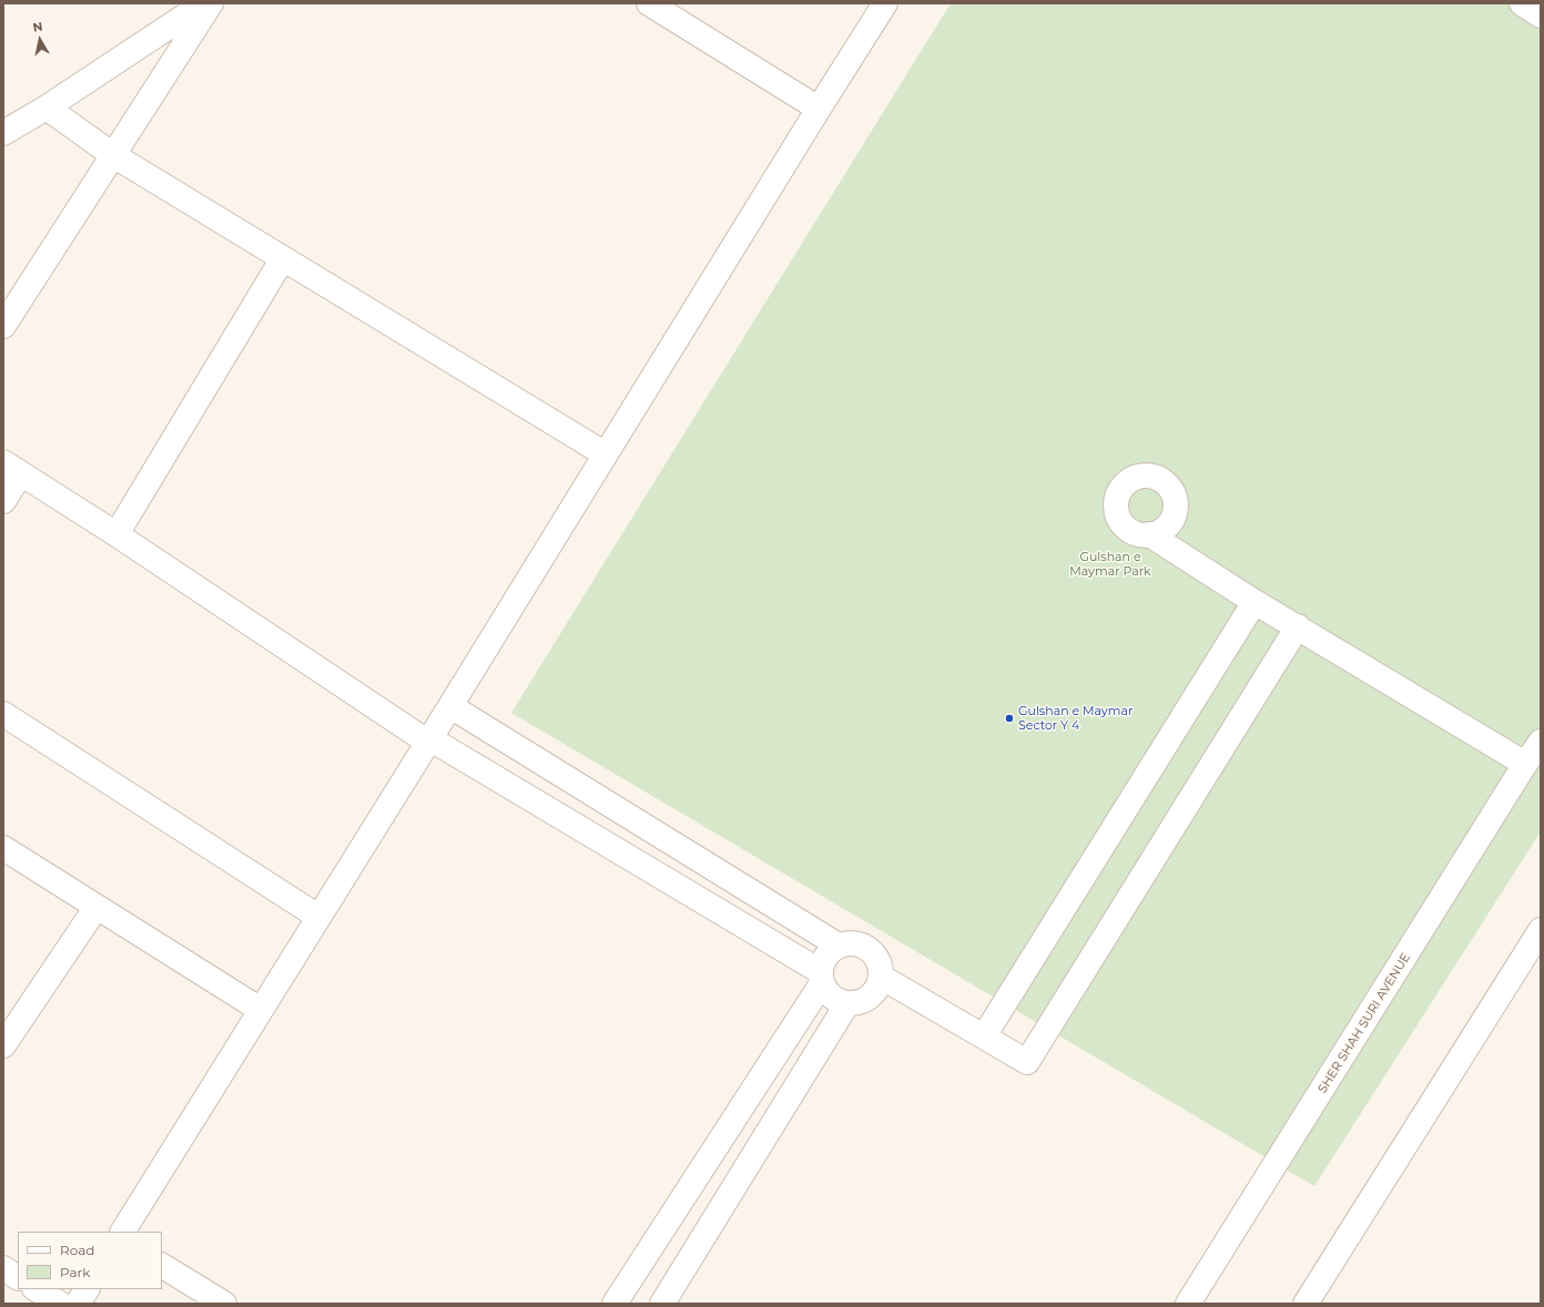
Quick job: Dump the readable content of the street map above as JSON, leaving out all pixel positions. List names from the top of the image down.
{
  "streets": {
    "street": ["SHER SHAH SURI AVENUE"]
  },
  "parks": ["Gulshan e Maymar Park"],
  "places": ["Gulshan e Maymar Sector Y 4"],
  "legend": ["Road", "Park"],
  "north": "top"
}
